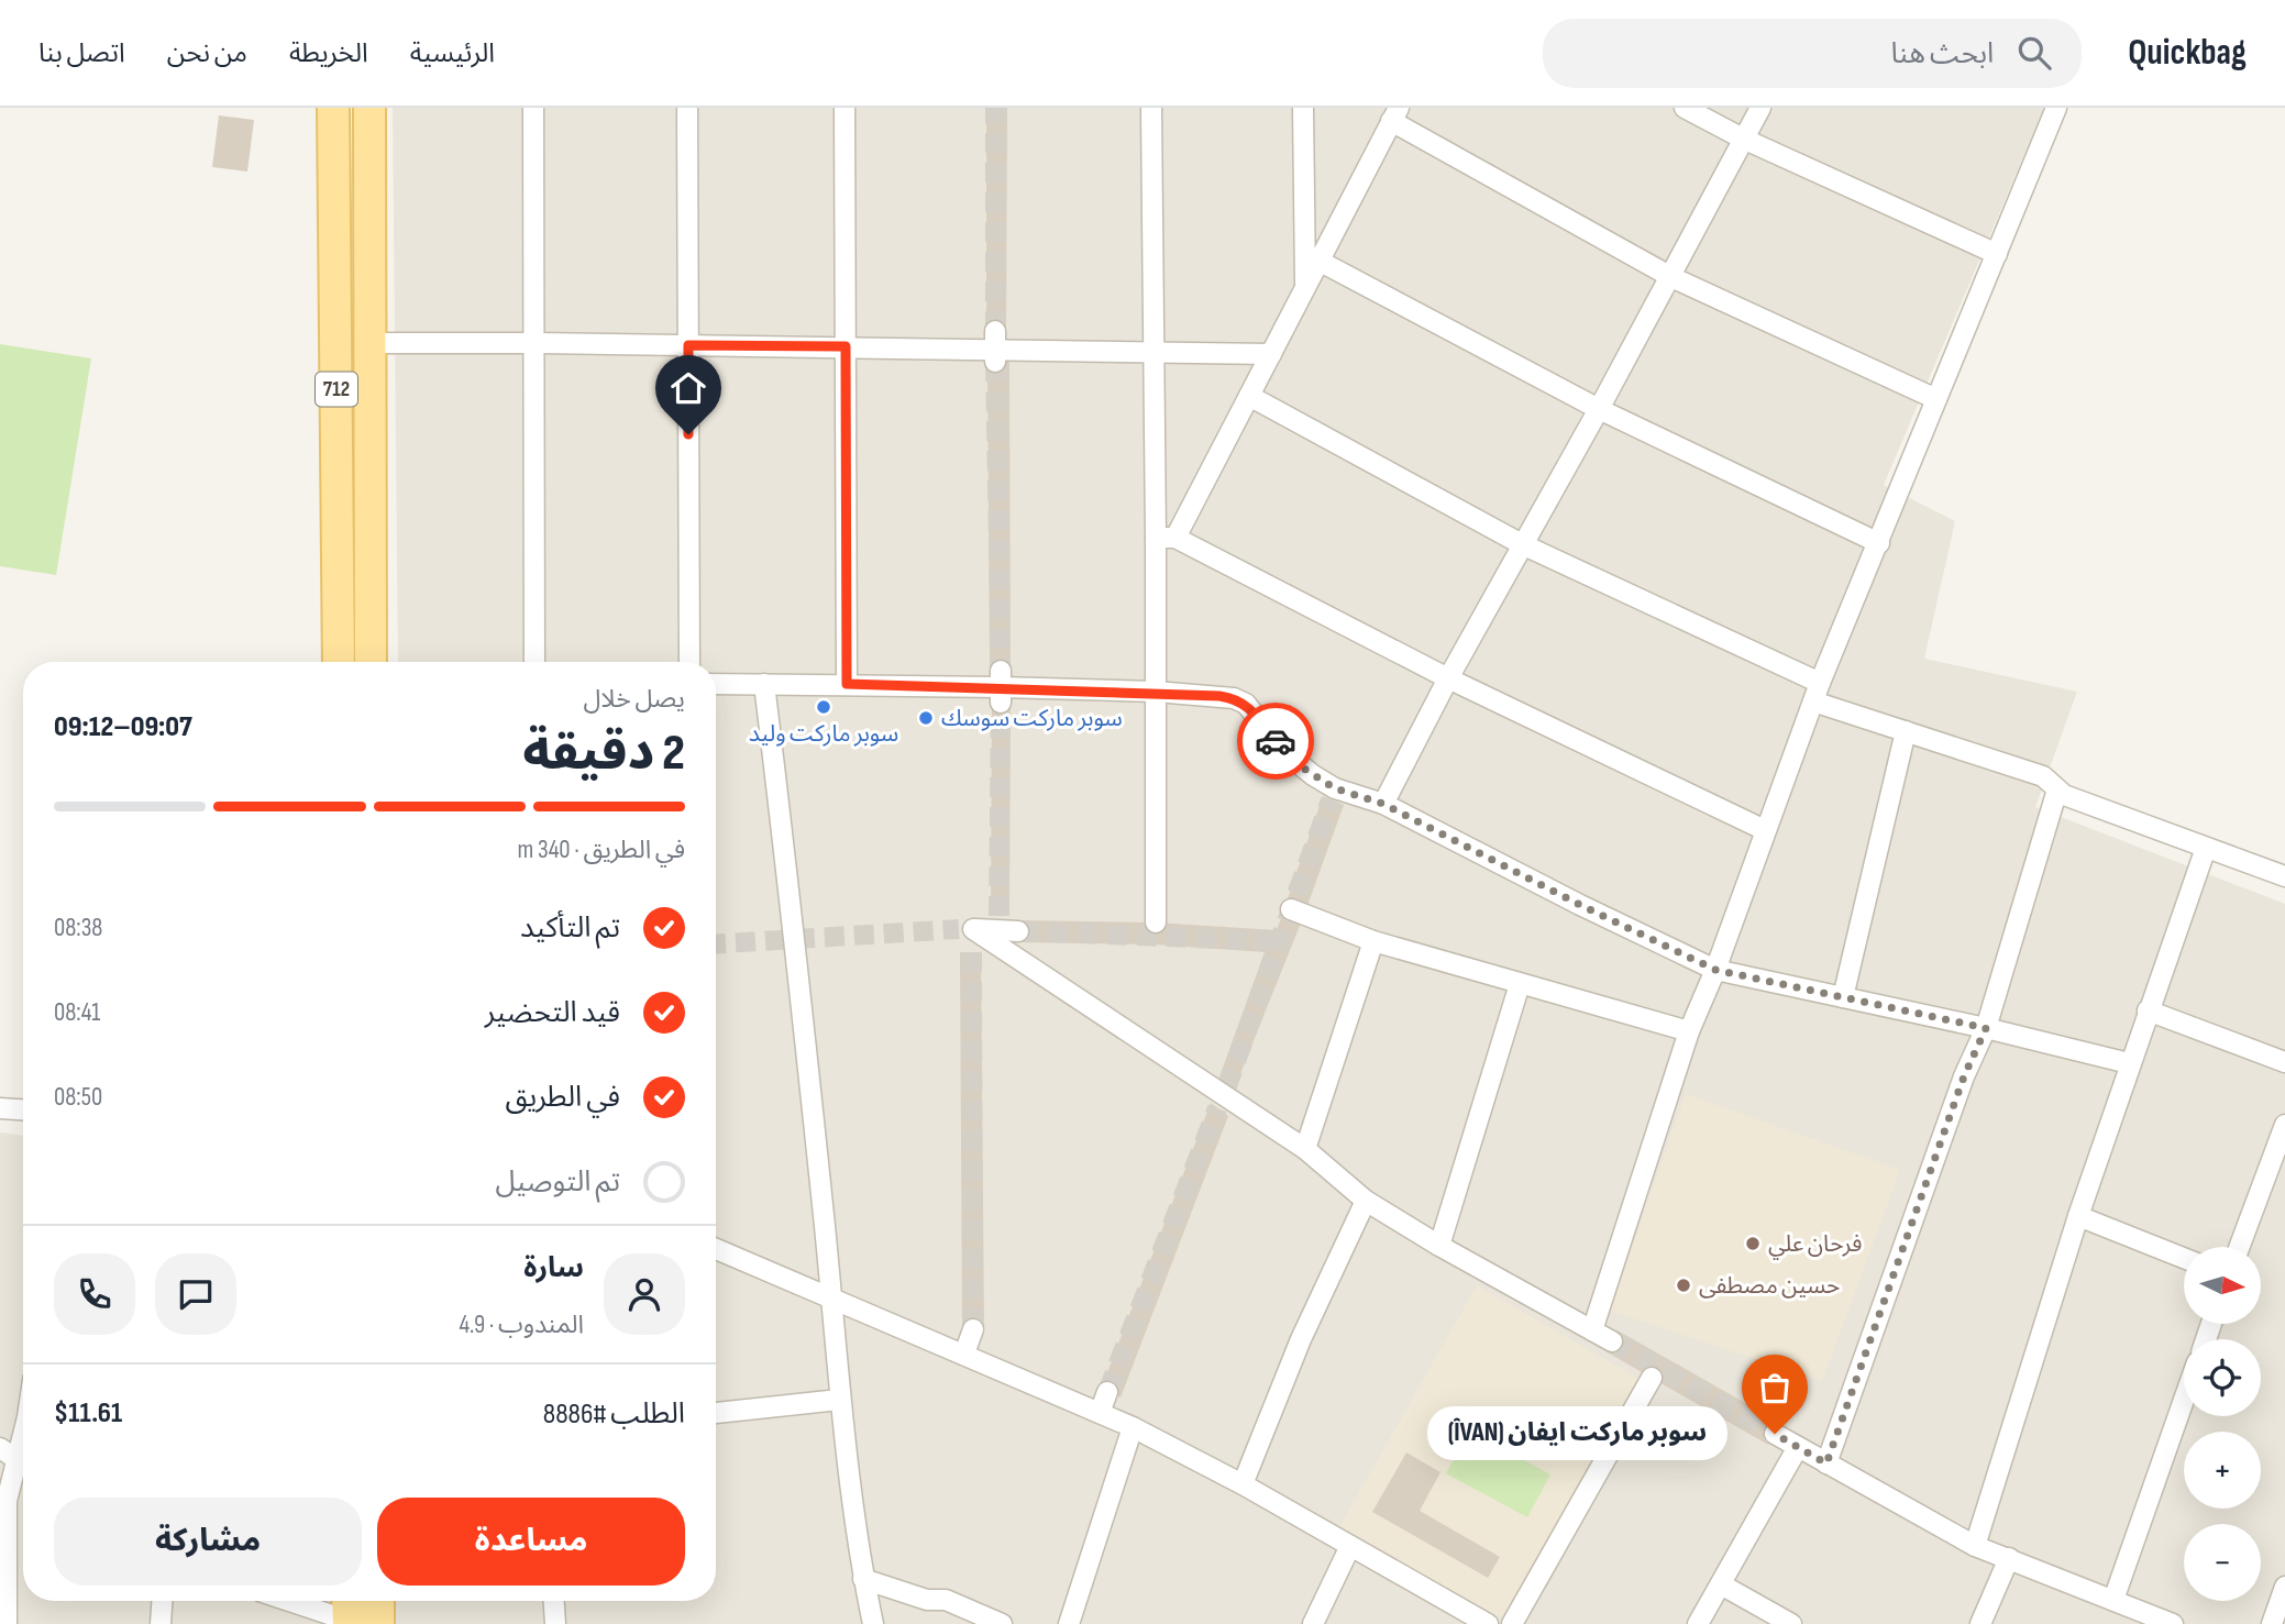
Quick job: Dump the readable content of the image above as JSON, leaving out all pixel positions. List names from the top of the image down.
{
  "streets": {
    "main road": ["712"]
  },
  "places": [
    "سوبر ماركت وليد",
    "سوبر ماركت سوسك",
    "فرحان علي",
    "حسين مصطفى",
    "سوبر ماركت ايفان (ÎVAN)"
  ],
  "north": "right",
  "page": {
    "header": "Quickbag",
    "search": "ابحث هنا",
    "nav": [
      "الرئيسية",
      "الخريطة",
      "من نحن",
      "اتصل بنا"
    ],
    "heading": ["2 دقيقة", "يصل خلال", "09:07–09:12"],
    "panel": [
      "سارة",
      "المندوب · 4.9",
      "الطلب #8886",
      "$11.61"
    ],
    "bar": "في الطريق · 340 m",
    "list": [
      ["تم التأكيد", "08:38"],
      ["قيد التحضير", "08:41"],
      ["في الطريق", "08:50"],
      "تم التوصيل"
    ],
    "map_buttons": ["+", "−"],
    "bubble": "سوبر ماركت ايفان (ÎVAN)",
    "buttons": ["مساعدة", "مشاركة"]
  }
}
